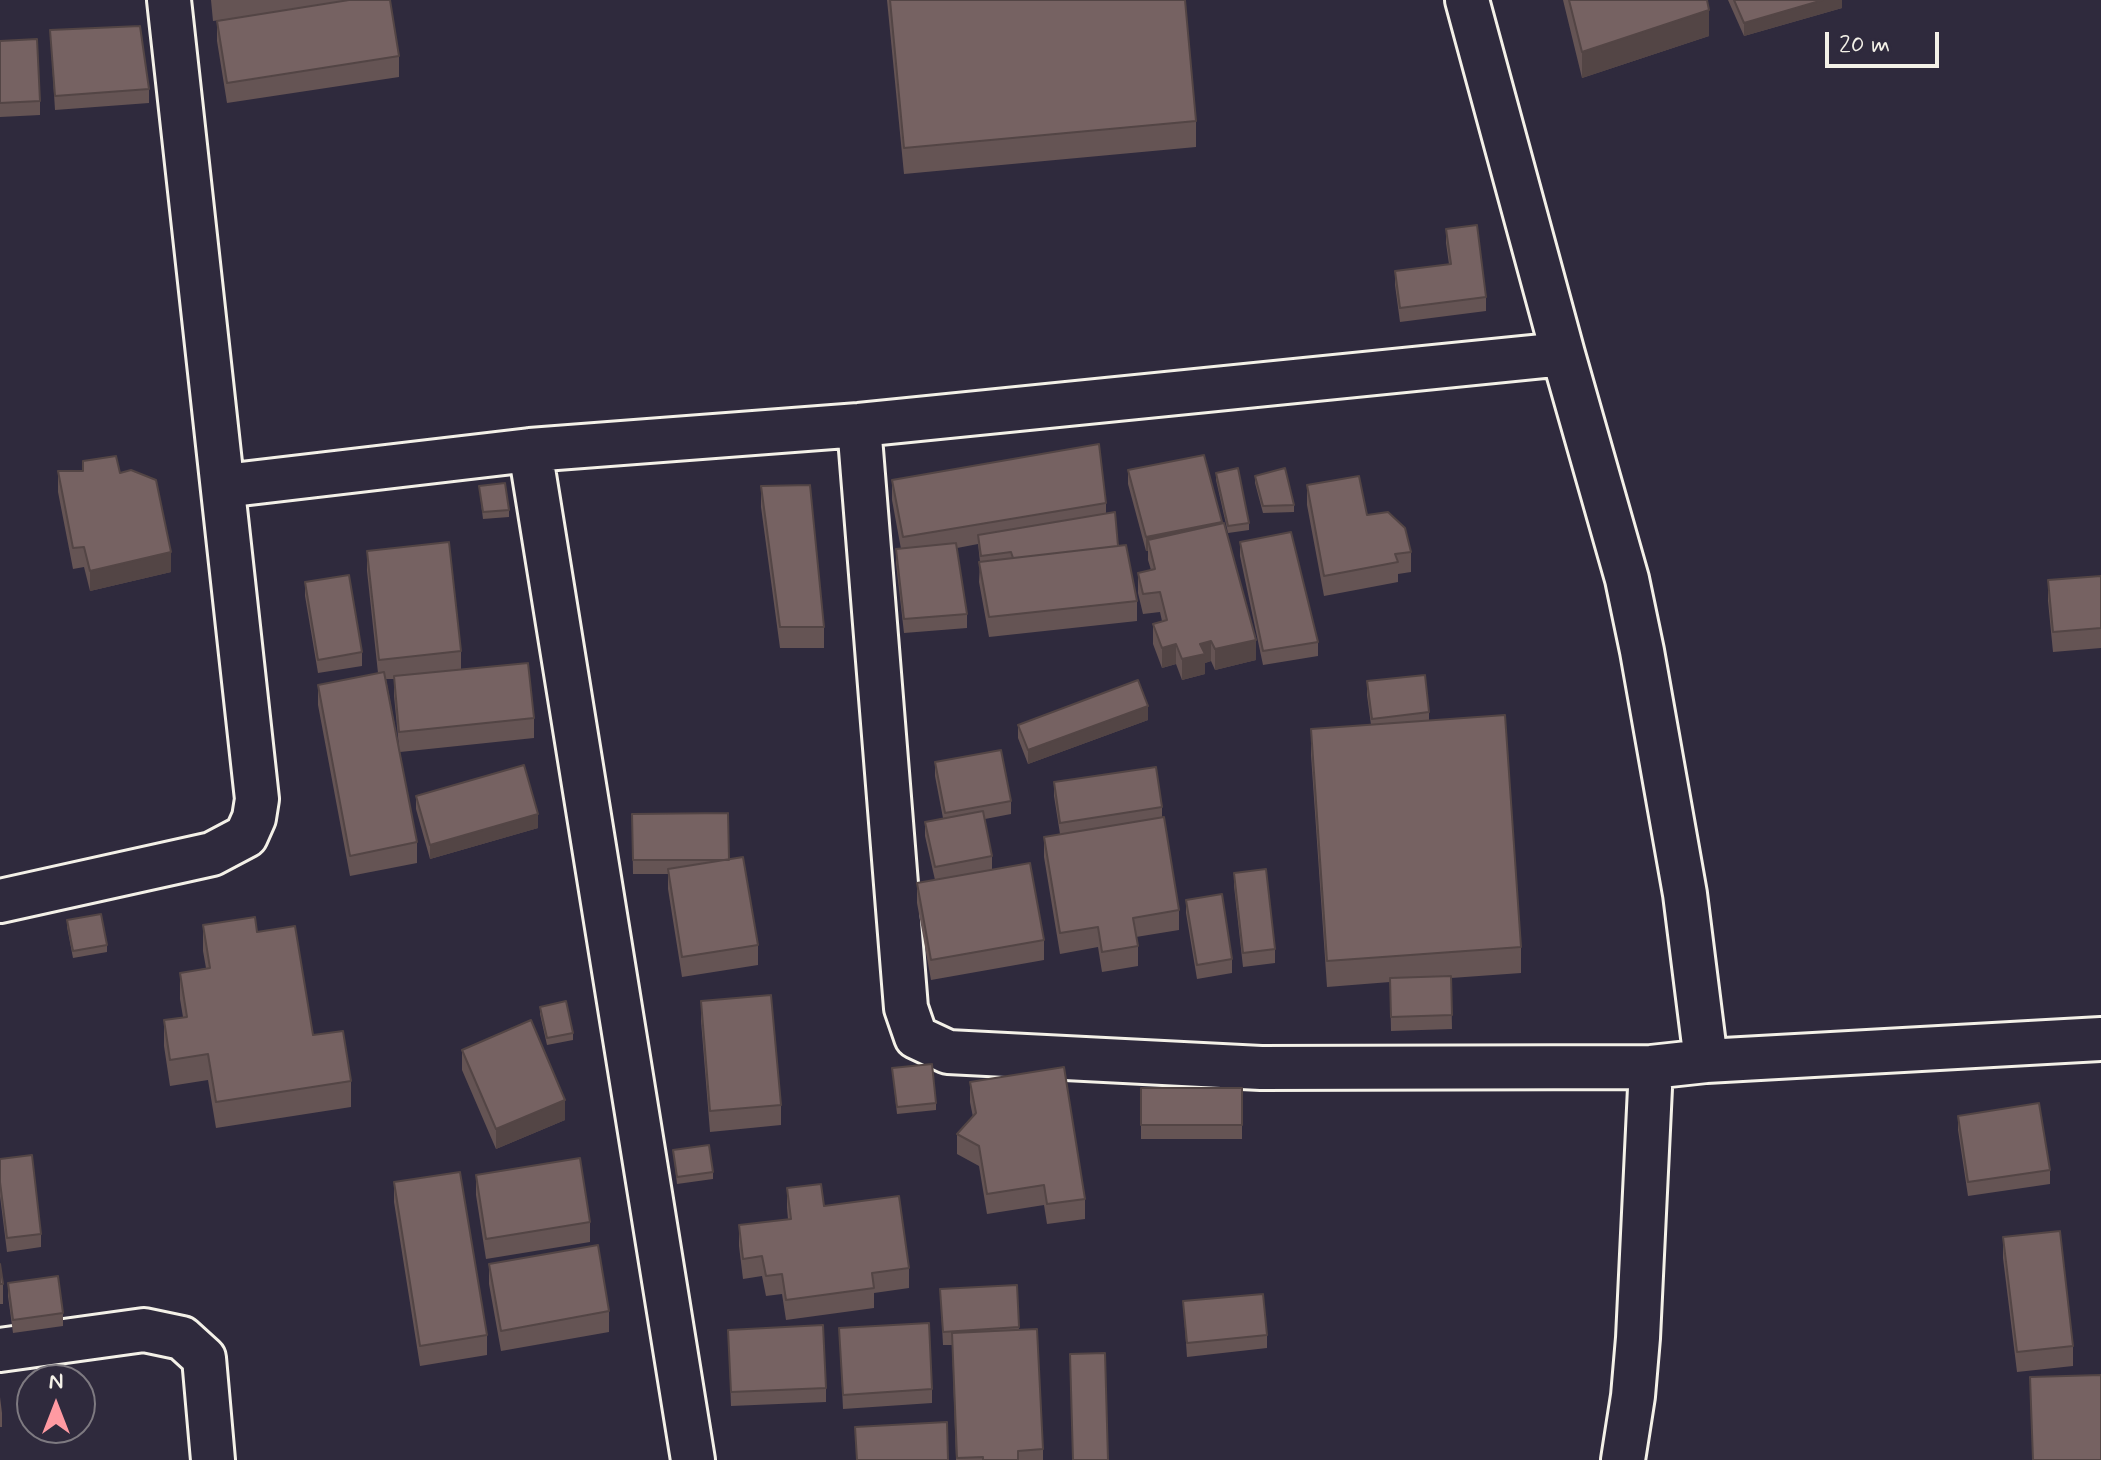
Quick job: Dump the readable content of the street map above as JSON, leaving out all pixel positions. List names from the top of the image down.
{
  "scale_bar": "20 m",
  "north": "top"
}
